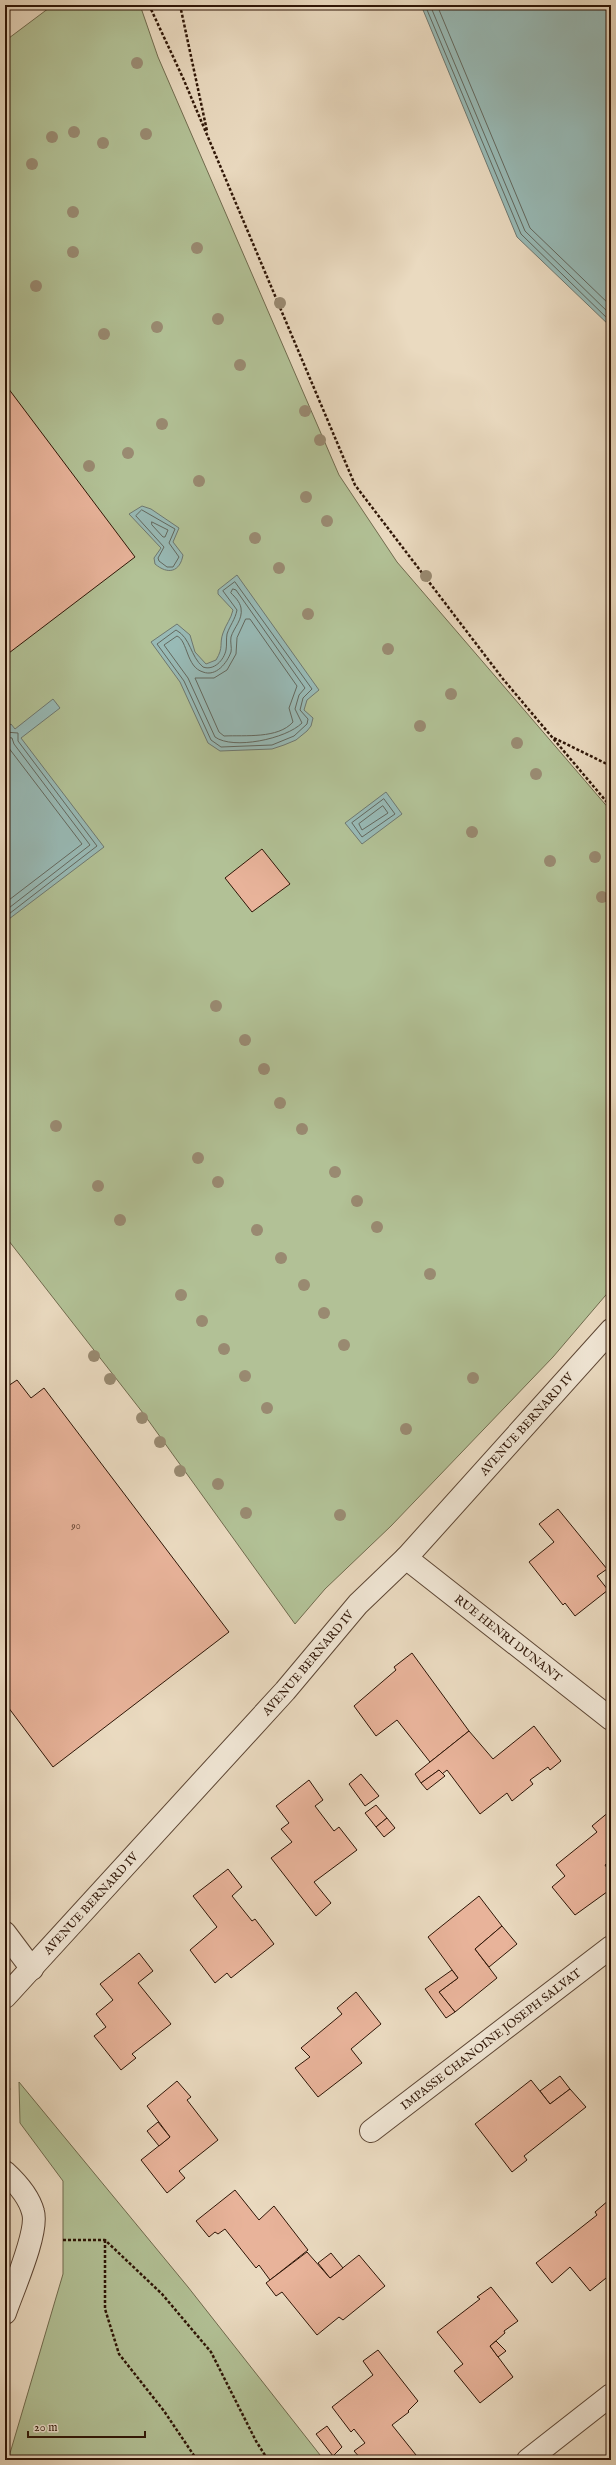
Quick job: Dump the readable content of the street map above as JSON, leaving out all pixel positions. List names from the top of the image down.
{
  "streets": {
    "street": ["AVENUE BERNARD IV", "RUE HENRI DUNANT", "IMPASSE CHANOINE JOSEPH SALVAT"]
  },
  "crossings": [
    ["AVENUE BERNARD IV", "RUE HENRI DUNANT"]
  ],
  "house_numbers": ["90"],
  "scale_bar": "20 m"
}
